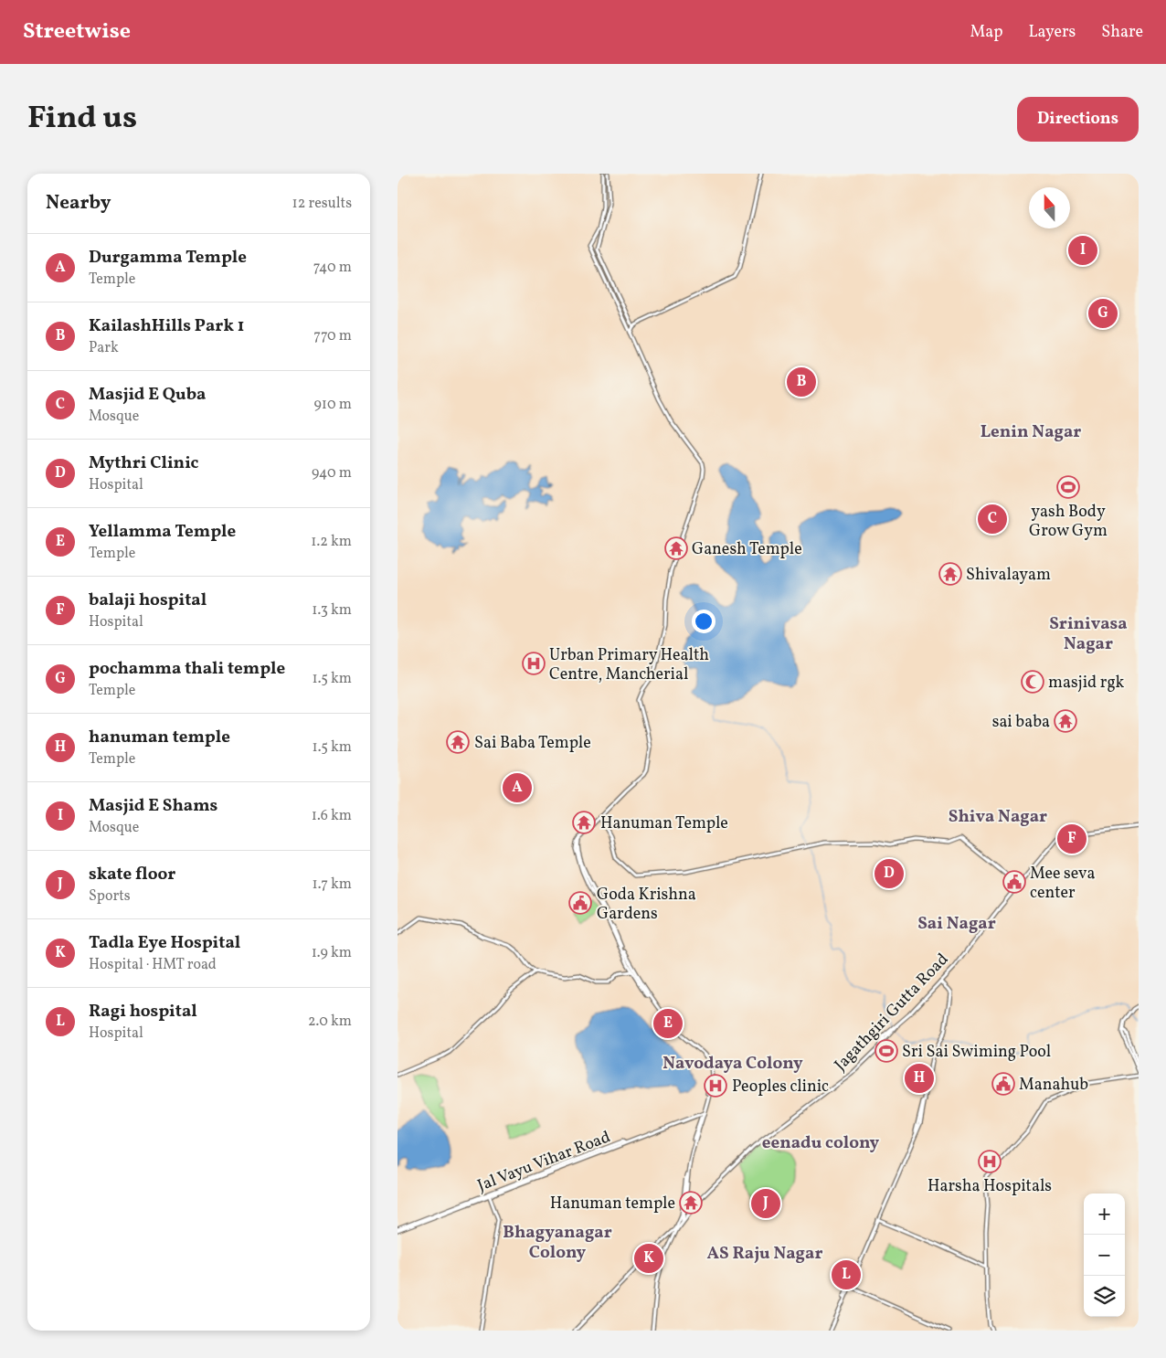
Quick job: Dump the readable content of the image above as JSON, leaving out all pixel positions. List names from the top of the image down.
{
  "streets": {
    "street": ["Jagathgiri Gutta Road", "Jal Vayu Vihar Road"]
  },
  "districts": [
    "Lenin Nagar",
    "Srinivasa Nagar",
    "Shiva Nagar",
    "Sai Nagar",
    "Navodaya Colony",
    "eenadu colony",
    "Bhagyanagar Colony",
    "AS Raju Nagar"
  ],
  "places": {
    "sports": ["yash Body Grow Gym", "Sri Sai Swiming Pool"],
    "temple": [
      "Ganesh Temple",
      "Shivalayam",
      "sai baba",
      "Sai Baba Temple",
      "Hanuman Temple",
      "Hanuman temple"
    ],
    "hospital": ["Urban Primary Health Centre, Mancherial", "Peoples clinic", "Harsha Hospitals"],
    "mosque": ["masjid rgk"],
    "public building": ["Mee seva center", "Goda Krishna Gardens", "Manahub"]
  },
  "north": "top",
  "page": {
    "header": "Streetwise",
    "nav": ["Map", "Layers", "Share"],
    "title": "Find us",
    "buttons": "Directions",
    "heading": ["Nearby", "12 results"],
    "list": [
      {
        "mark": "A",
        "name": "Durgamma Temple",
        "note": "Temple",
        "value": "740 m"
      },
      {
        "mark": "B",
        "name": "KailashHills Park 1",
        "note": "Park",
        "value": "770 m"
      },
      {
        "mark": "C",
        "name": "Masjid E Quba",
        "note": "Mosque",
        "value": "910 m"
      },
      {
        "mark": "D",
        "name": "Mythri Clinic",
        "note": "Hospital",
        "value": "940 m"
      },
      {
        "mark": "E",
        "name": "Yellamma Temple",
        "note": "Temple",
        "value": "1.2 km"
      },
      {
        "mark": "F",
        "name": "balaji hospital",
        "note": "Hospital",
        "value": "1.3 km"
      },
      {
        "mark": "G",
        "name": "pochamma thali temple",
        "note": "Temple",
        "value": "1.5 km"
      },
      {
        "mark": "H",
        "name": "hanuman temple",
        "note": "Temple",
        "value": "1.5 km"
      },
      {
        "mark": "I",
        "name": "Masjid E Shams",
        "note": "Mosque",
        "value": "1.6 km"
      },
      {
        "mark": "J",
        "name": "skate floor",
        "note": "Sports",
        "value": "1.7 km"
      },
      {
        "mark": "K",
        "name": "Tadla Eye Hospital",
        "note": "Hospital · HMT road",
        "value": "1.9 km"
      },
      {
        "mark": "L",
        "name": "Ragi hospital",
        "note": "Hospital",
        "value": "2.0 km"
      }
    ],
    "pins": [
      "I",
      "G",
      "B",
      "C",
      "A",
      "F",
      "D",
      "E",
      "H",
      "J",
      "K",
      "L"
    ],
    "map_buttons": ["+", "−"]
  }
}
